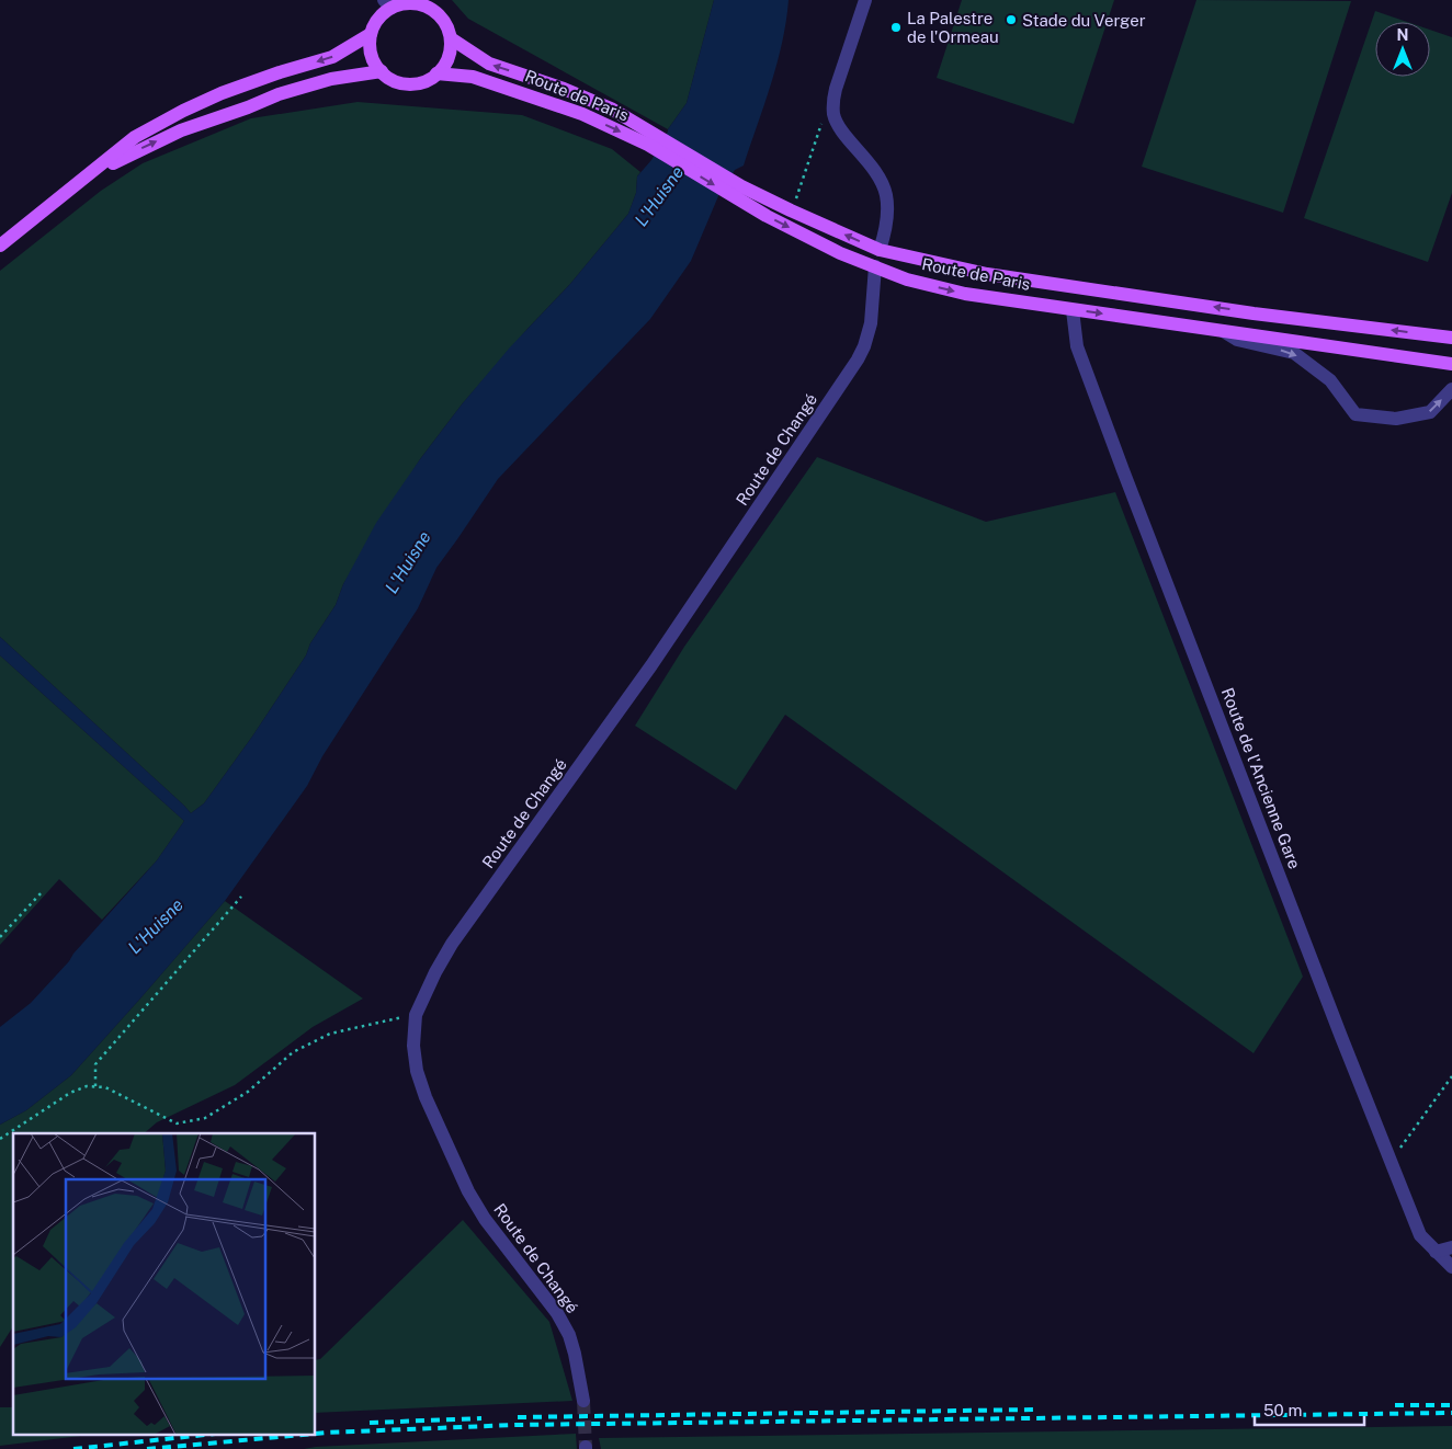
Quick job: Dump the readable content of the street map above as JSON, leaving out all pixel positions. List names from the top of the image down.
{
  "streets": {
    "main road": ["Route de Paris"],
    "street": ["Route de Changé", "Route de l'Ancienne Gare"]
  },
  "crossings": [
    ["Route de Paris", "Route de Changé"],
    ["Route de Paris", "Route de l'Ancienne Gare"]
  ],
  "water": ["L'Huisne"],
  "places": ["Stade du Verger", "La Palestre de l'Ormeau"],
  "scale_bar": "50 m",
  "north": "top"
}
